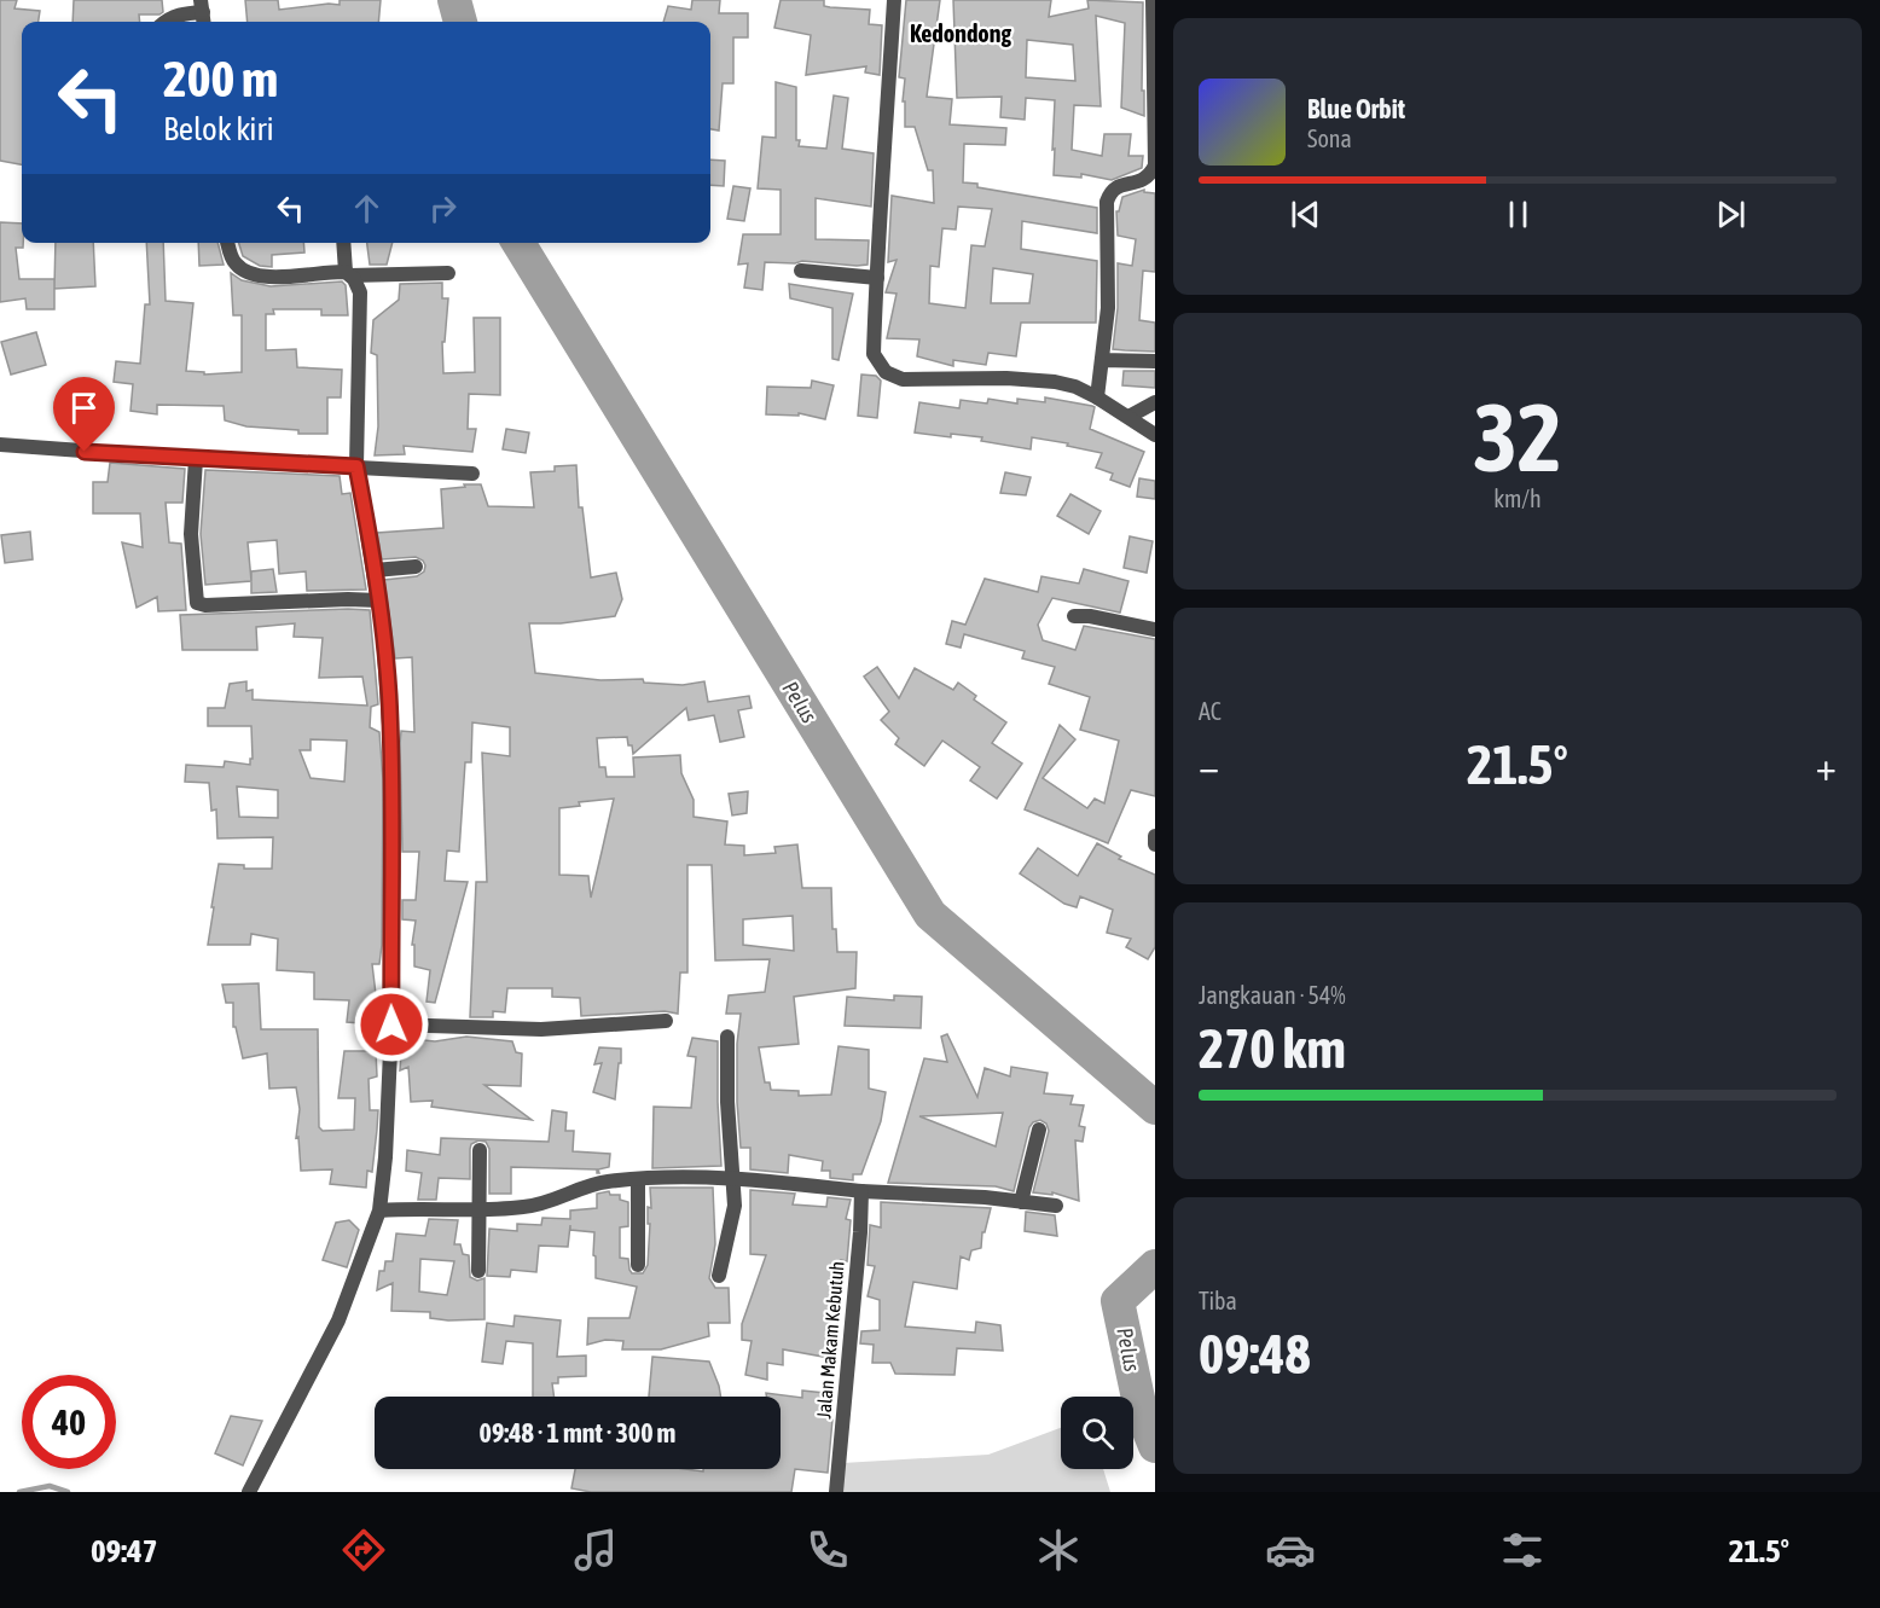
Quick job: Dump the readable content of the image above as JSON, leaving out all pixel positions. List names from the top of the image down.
{
  "streets": {
    "street": ["Jalan Makam Kebutuh"]
  },
  "districts": ["Kedondong"],
  "water": ["Pelus"],
  "page": {
    "turn": ["200 m", "Belok kiri"],
    "song": ["Blue Orbit", "Sona"],
    "tile": [
      ["32", "km/h"],
      "AC",
      ["Jangkauan · 54%", "270 km"],
      ["Tiba", "09:48"]
    ],
    "heat": ["−", "21.5°", "+"],
    "limit": "40",
    "trip": "09:48 · 1 mnt · 300 m",
    "tabs": ["09:47", "21.5°"]
  }
}
